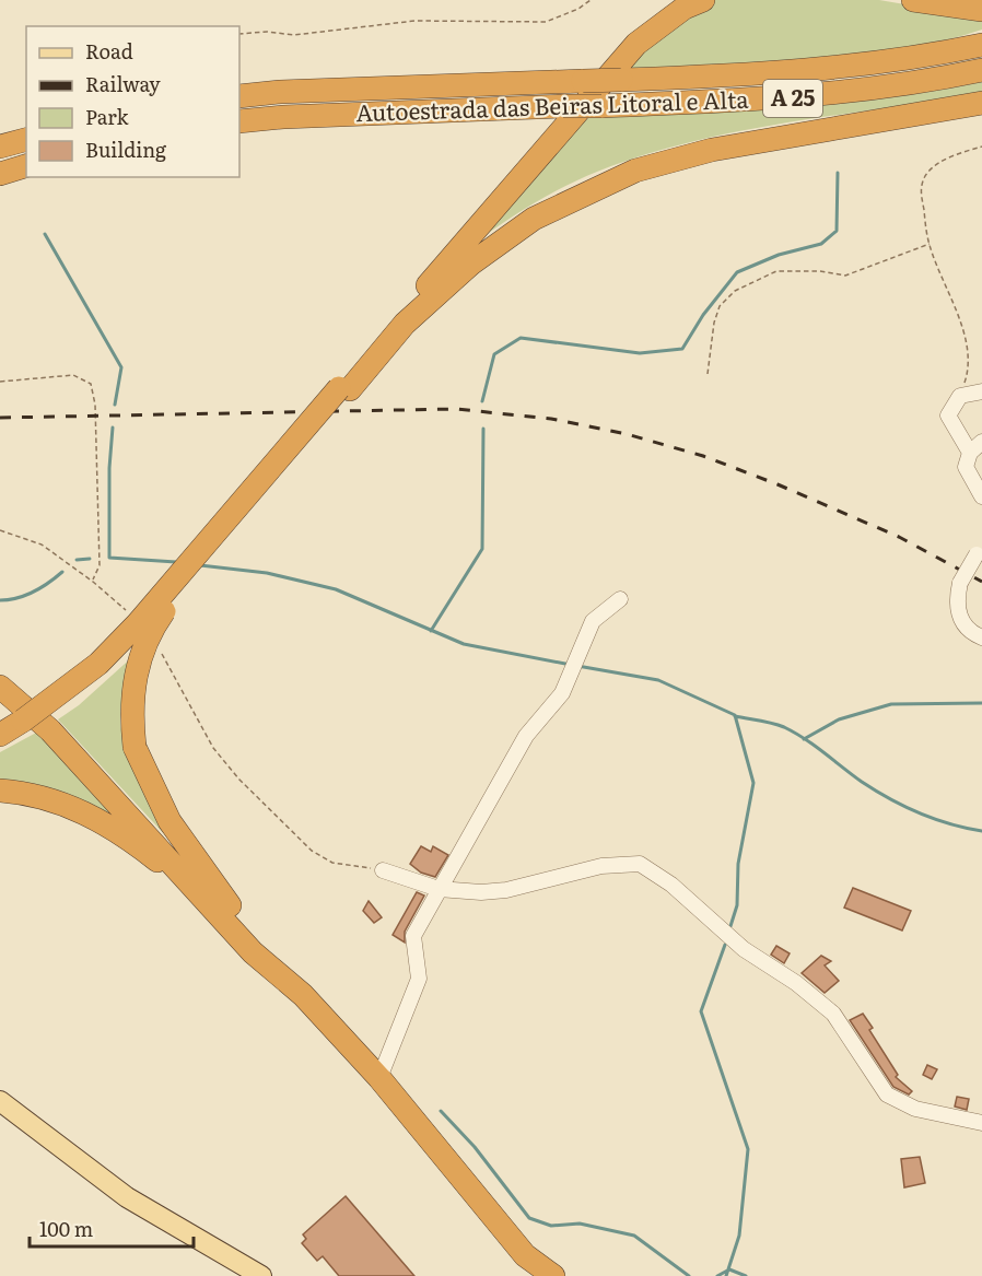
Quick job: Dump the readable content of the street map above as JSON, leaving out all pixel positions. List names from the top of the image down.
{
  "streets": {
    "highway": ["A 25", "Autoestrada das Beiras Litoral e Alta"]
  },
  "legend": [
    "Road",
    "Railway",
    "Park",
    "Building"
  ],
  "scale_bar": "100 m"
}
